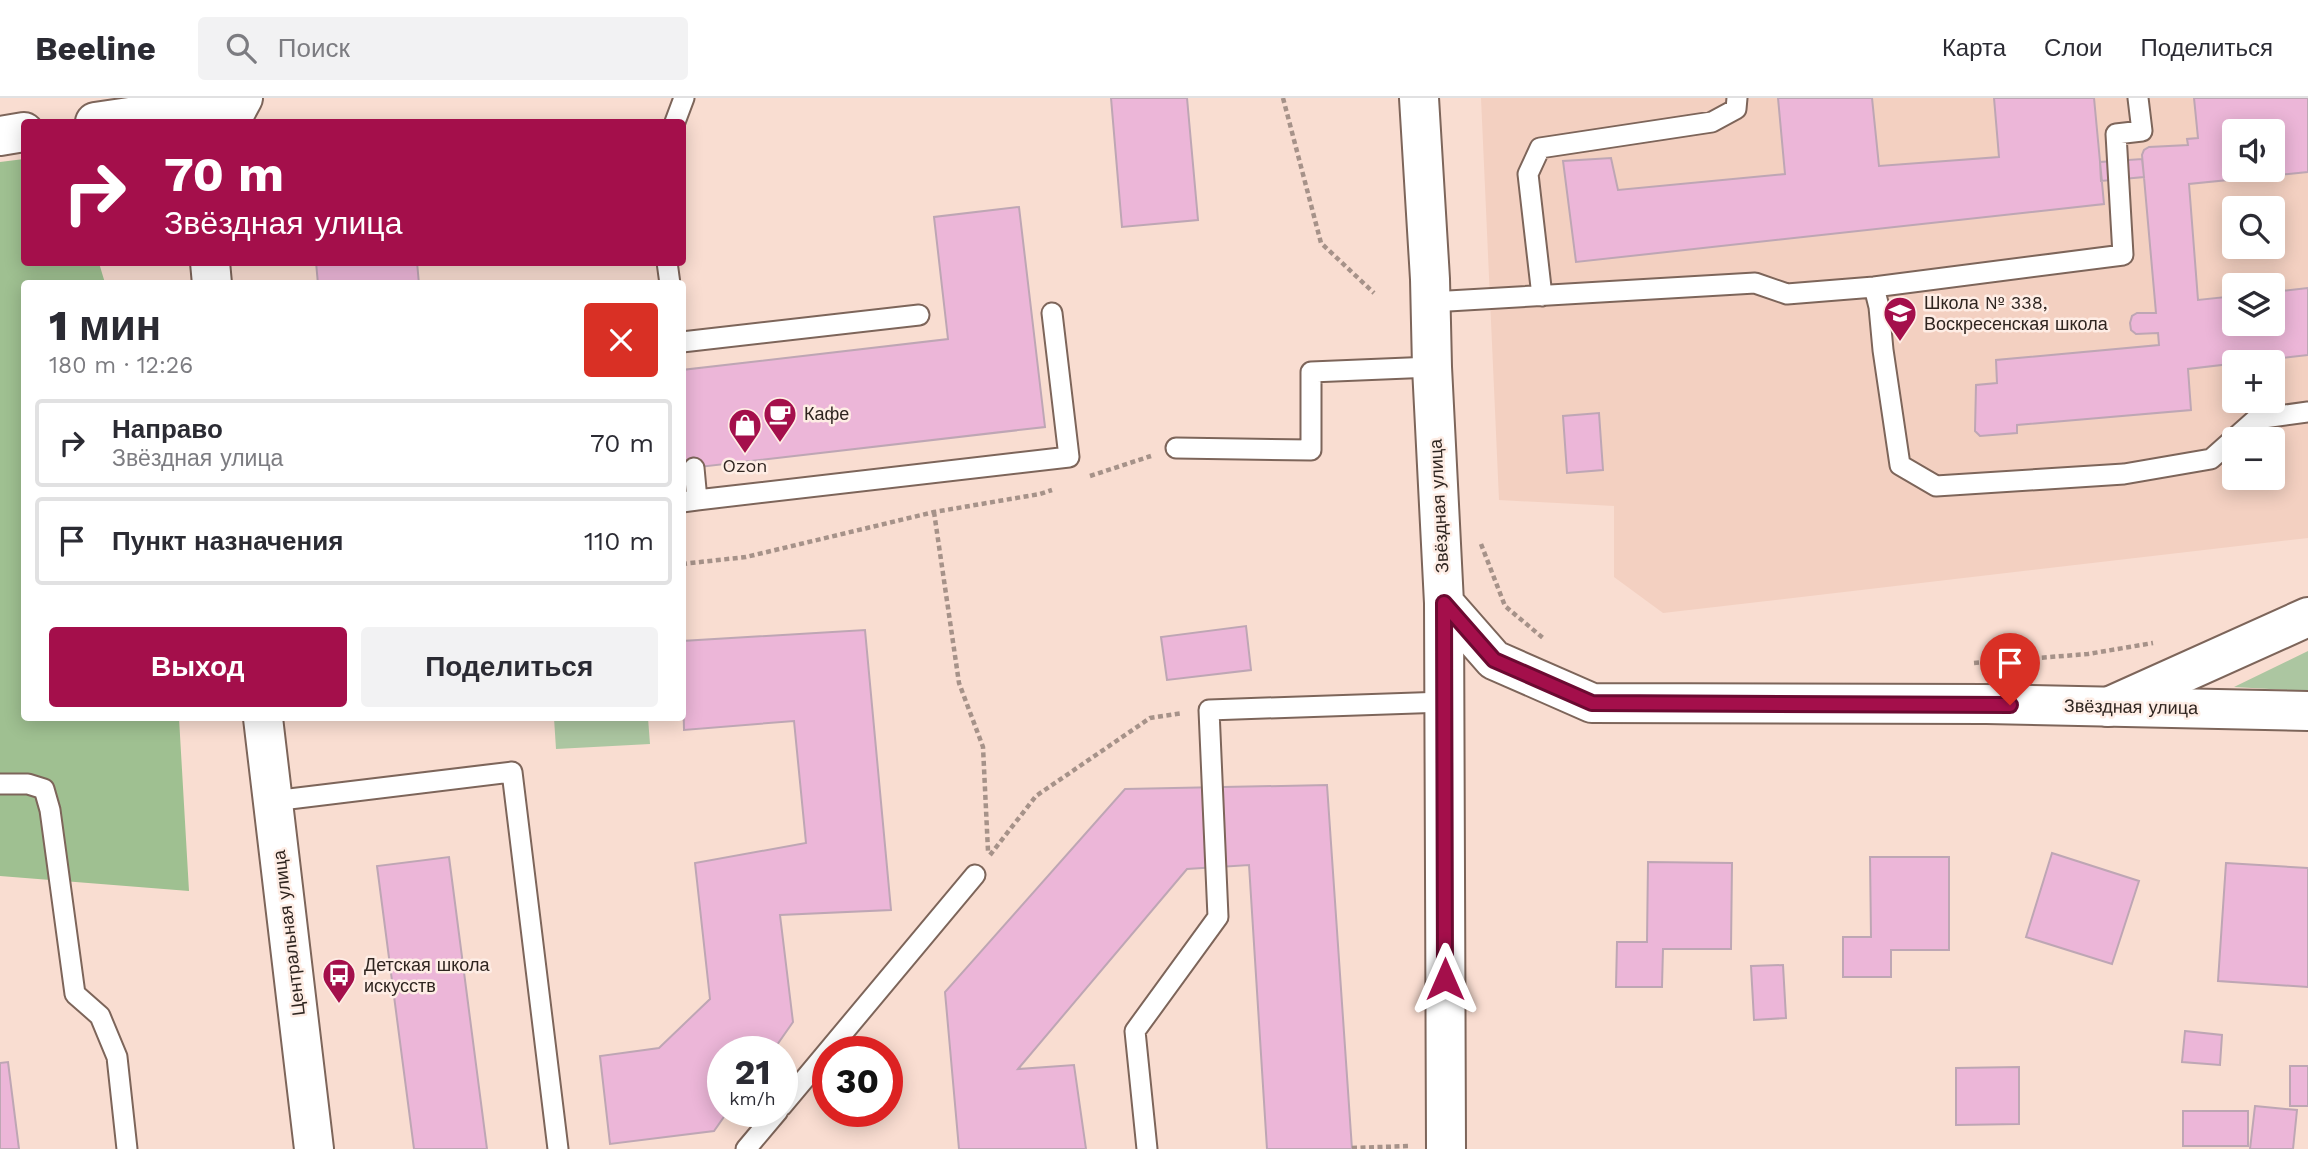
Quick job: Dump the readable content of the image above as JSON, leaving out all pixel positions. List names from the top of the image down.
{
  "streets": {
    "street": ["Звёздная улица", "Центральная улица"]
  },
  "places": {
    "school or university": ["Школа № 338, Воскресенская школа"],
    "cafe": ["Кафе"],
    "shop": ["Ozon"],
    "bus stop": ["Детская школа искусств"]
  },
  "page": {
    "header": "Beeline",
    "search": "Поиск",
    "nav": ["Карта", "Слои", "Поделиться"],
    "map_buttons": ["+", "−"],
    "turn": ["70 m", "Звёздная улица"],
    "heading": ["1 мин", "180 m · 12:26"],
    "list": [
      {
        "name": "Направо",
        "note": "Звёздная улица",
        "value": "70 m"
      },
      {
        "name": "Пункт назначения",
        "value": "110 m"
      }
    ],
    "buttons": ["Выход", "Поделиться"],
    "speed": "21 km/h",
    "limit": "30"
  }
}
